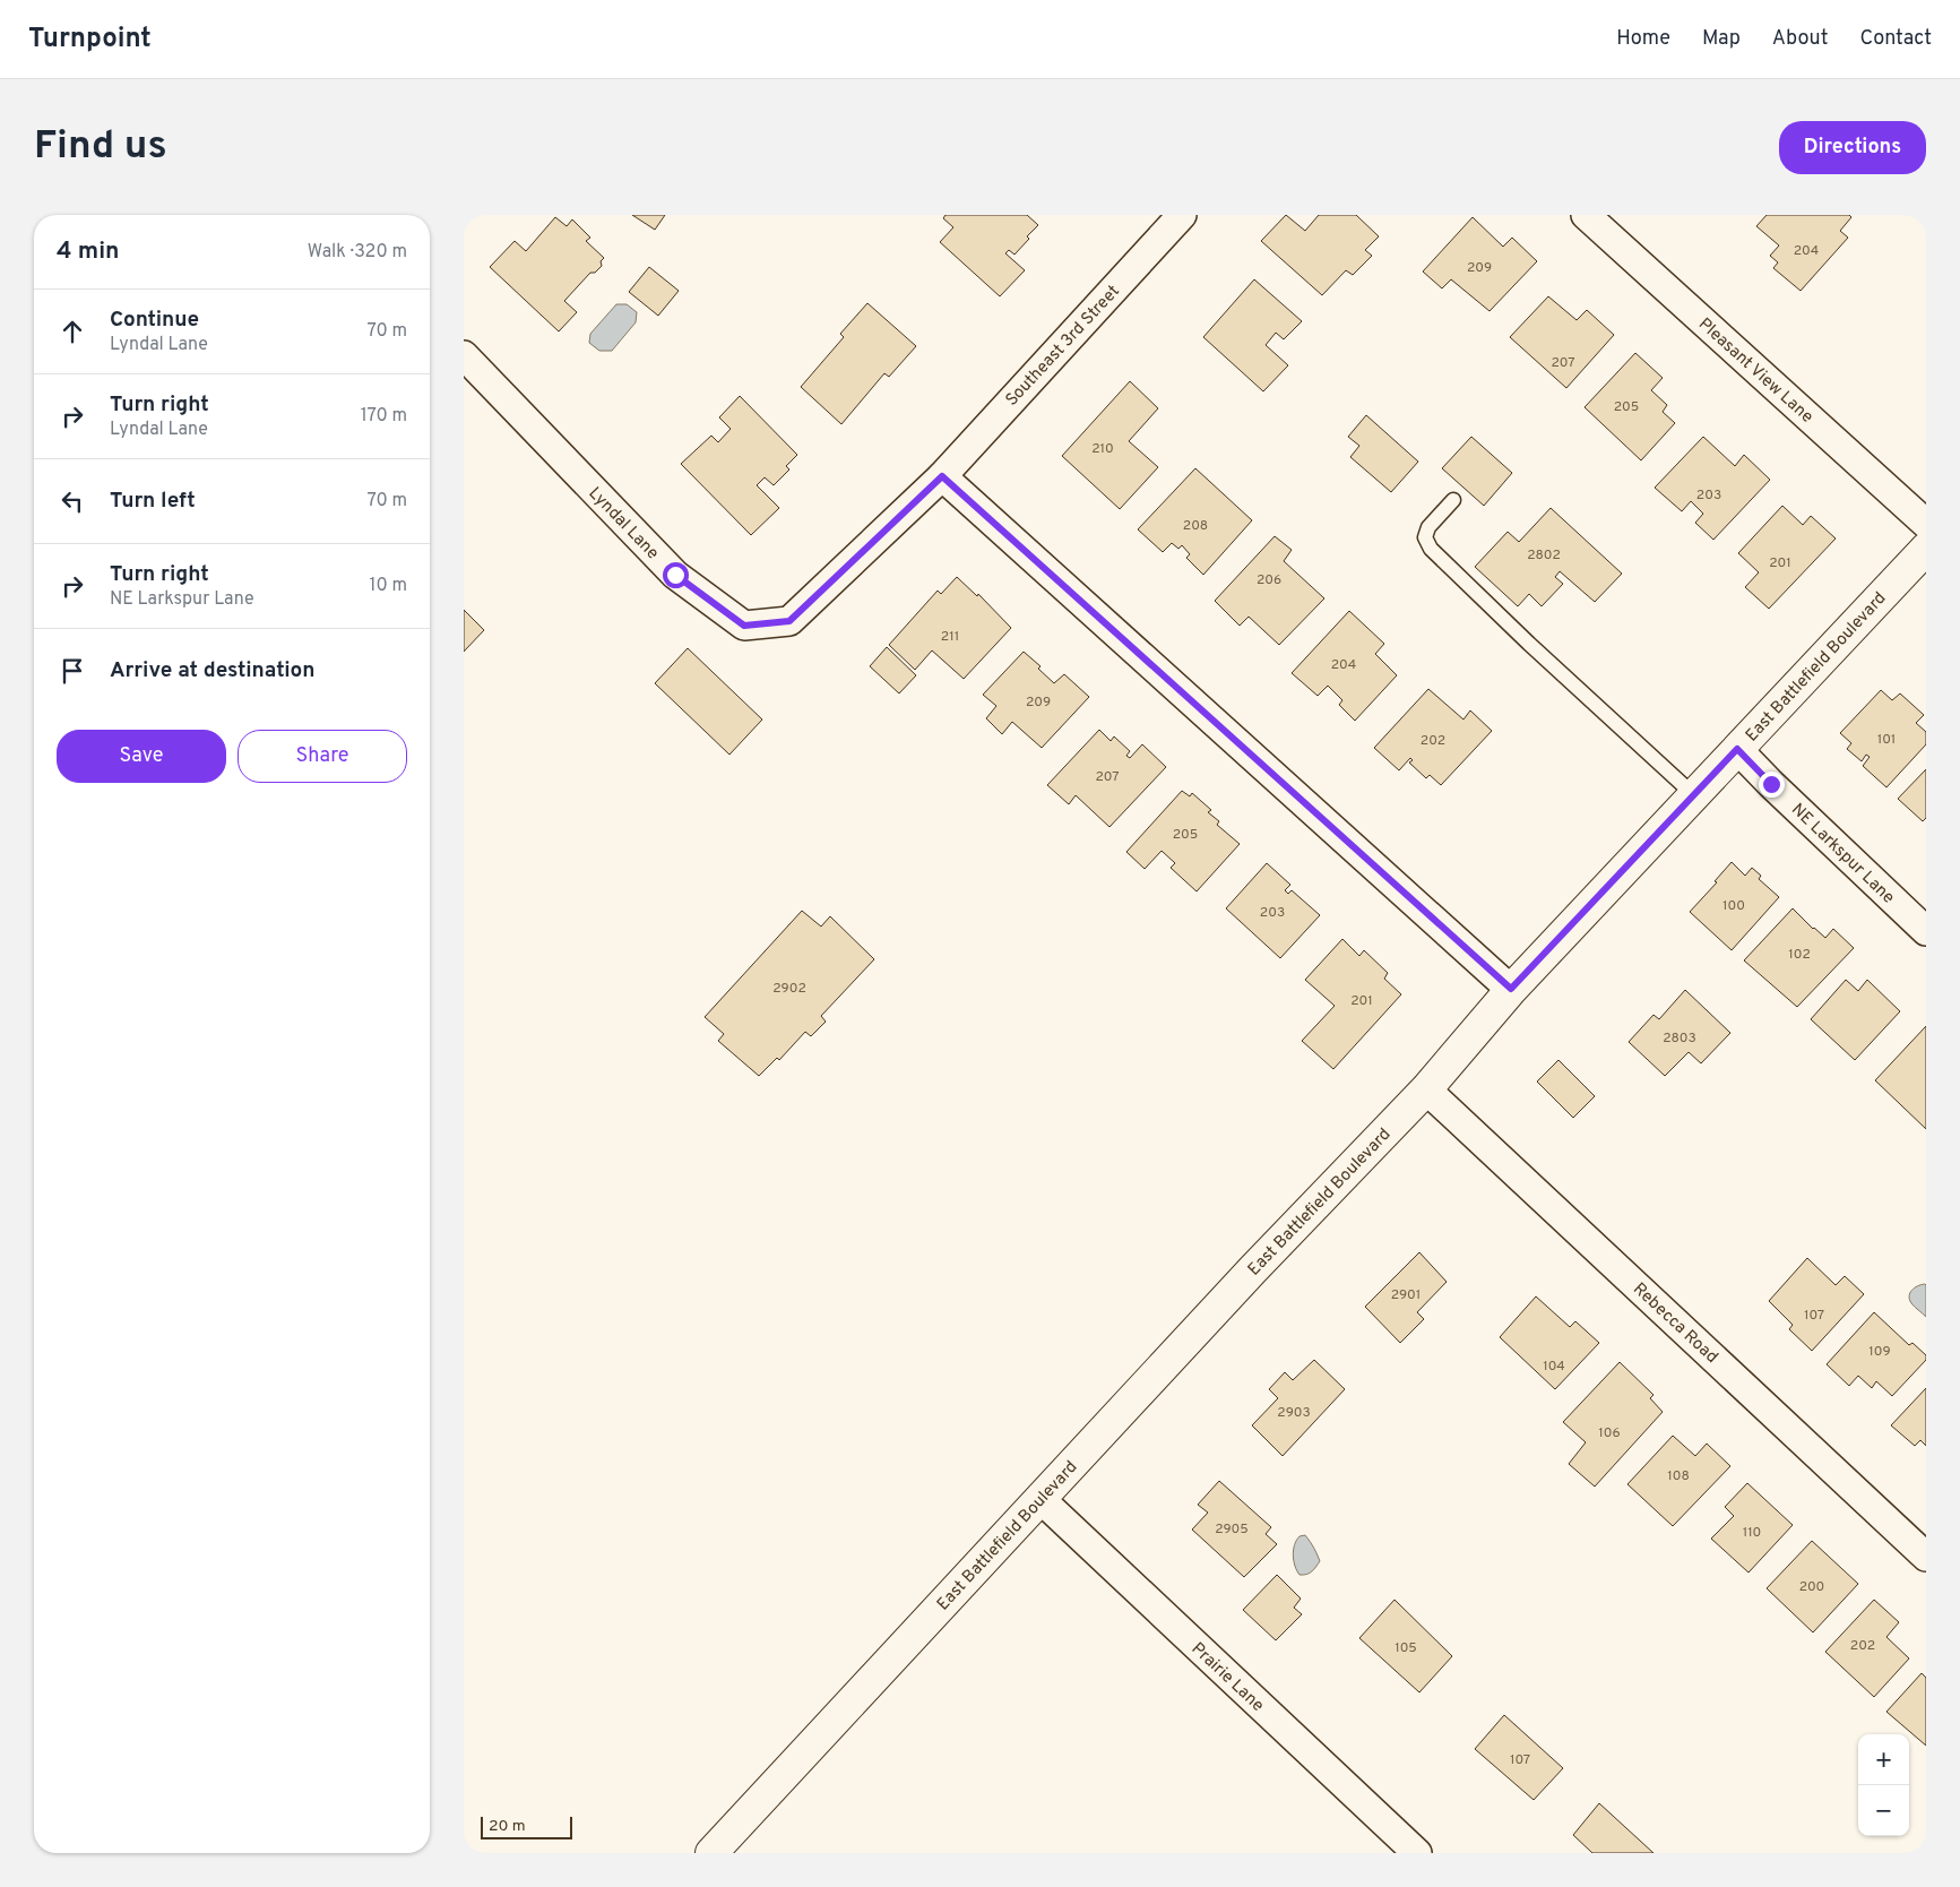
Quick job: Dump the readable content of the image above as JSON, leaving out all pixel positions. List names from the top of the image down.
{
  "streets": {
    "street": [
      "Southeast 3rd Street",
      "Pleasant View Lane",
      "Lyndal Lane",
      "East Battlefield Boulevard",
      "NE Larkspur Lane",
      "Rebecca Road",
      "Prairie Lane"
    ]
  },
  "crossings": [
    ["Southeast 3rd Street", "Lyndal Lane"],
    ["East Battlefield Boulevard", "NE Larkspur Lane"],
    ["East Battlefield Boulevard", "Rebecca Road"],
    ["East Battlefield Boulevard", "Prairie Lane"]
  ],
  "house_numbers": [
    "204",
    "209",
    "207",
    "205",
    "210",
    "203",
    "208",
    "2802",
    "201",
    "206",
    "211",
    "204",
    "209",
    "101",
    "202",
    "207",
    "205",
    "100",
    "203",
    "102",
    "2902",
    "201",
    "2803",
    "2901",
    "107",
    "109",
    "104",
    "2903",
    "106",
    "108",
    "2905",
    "110",
    "200",
    "202",
    "105",
    "107"
  ],
  "scale_bar": "20 m",
  "page": {
    "header": "Turnpoint",
    "nav": [
      "Home",
      "Map",
      "About",
      "Contact"
    ],
    "buttons": [
      "Directions",
      ["Save", "Share"]
    ],
    "title": "Find us",
    "heading": ["4 min", "Walk · 320 m"],
    "list": [
      ["Continue", "Lyndal Lane", "70 m"],
      ["Turn right", "Lyndal Lane", "170 m"],
      ["Turn left", "70 m"],
      ["Turn right", "NE Larkspur Lane", "10 m"],
      "Arrive at destination"
    ],
    "map_buttons": ["+", "−"],
    "scale": "20 m"
  }
}
